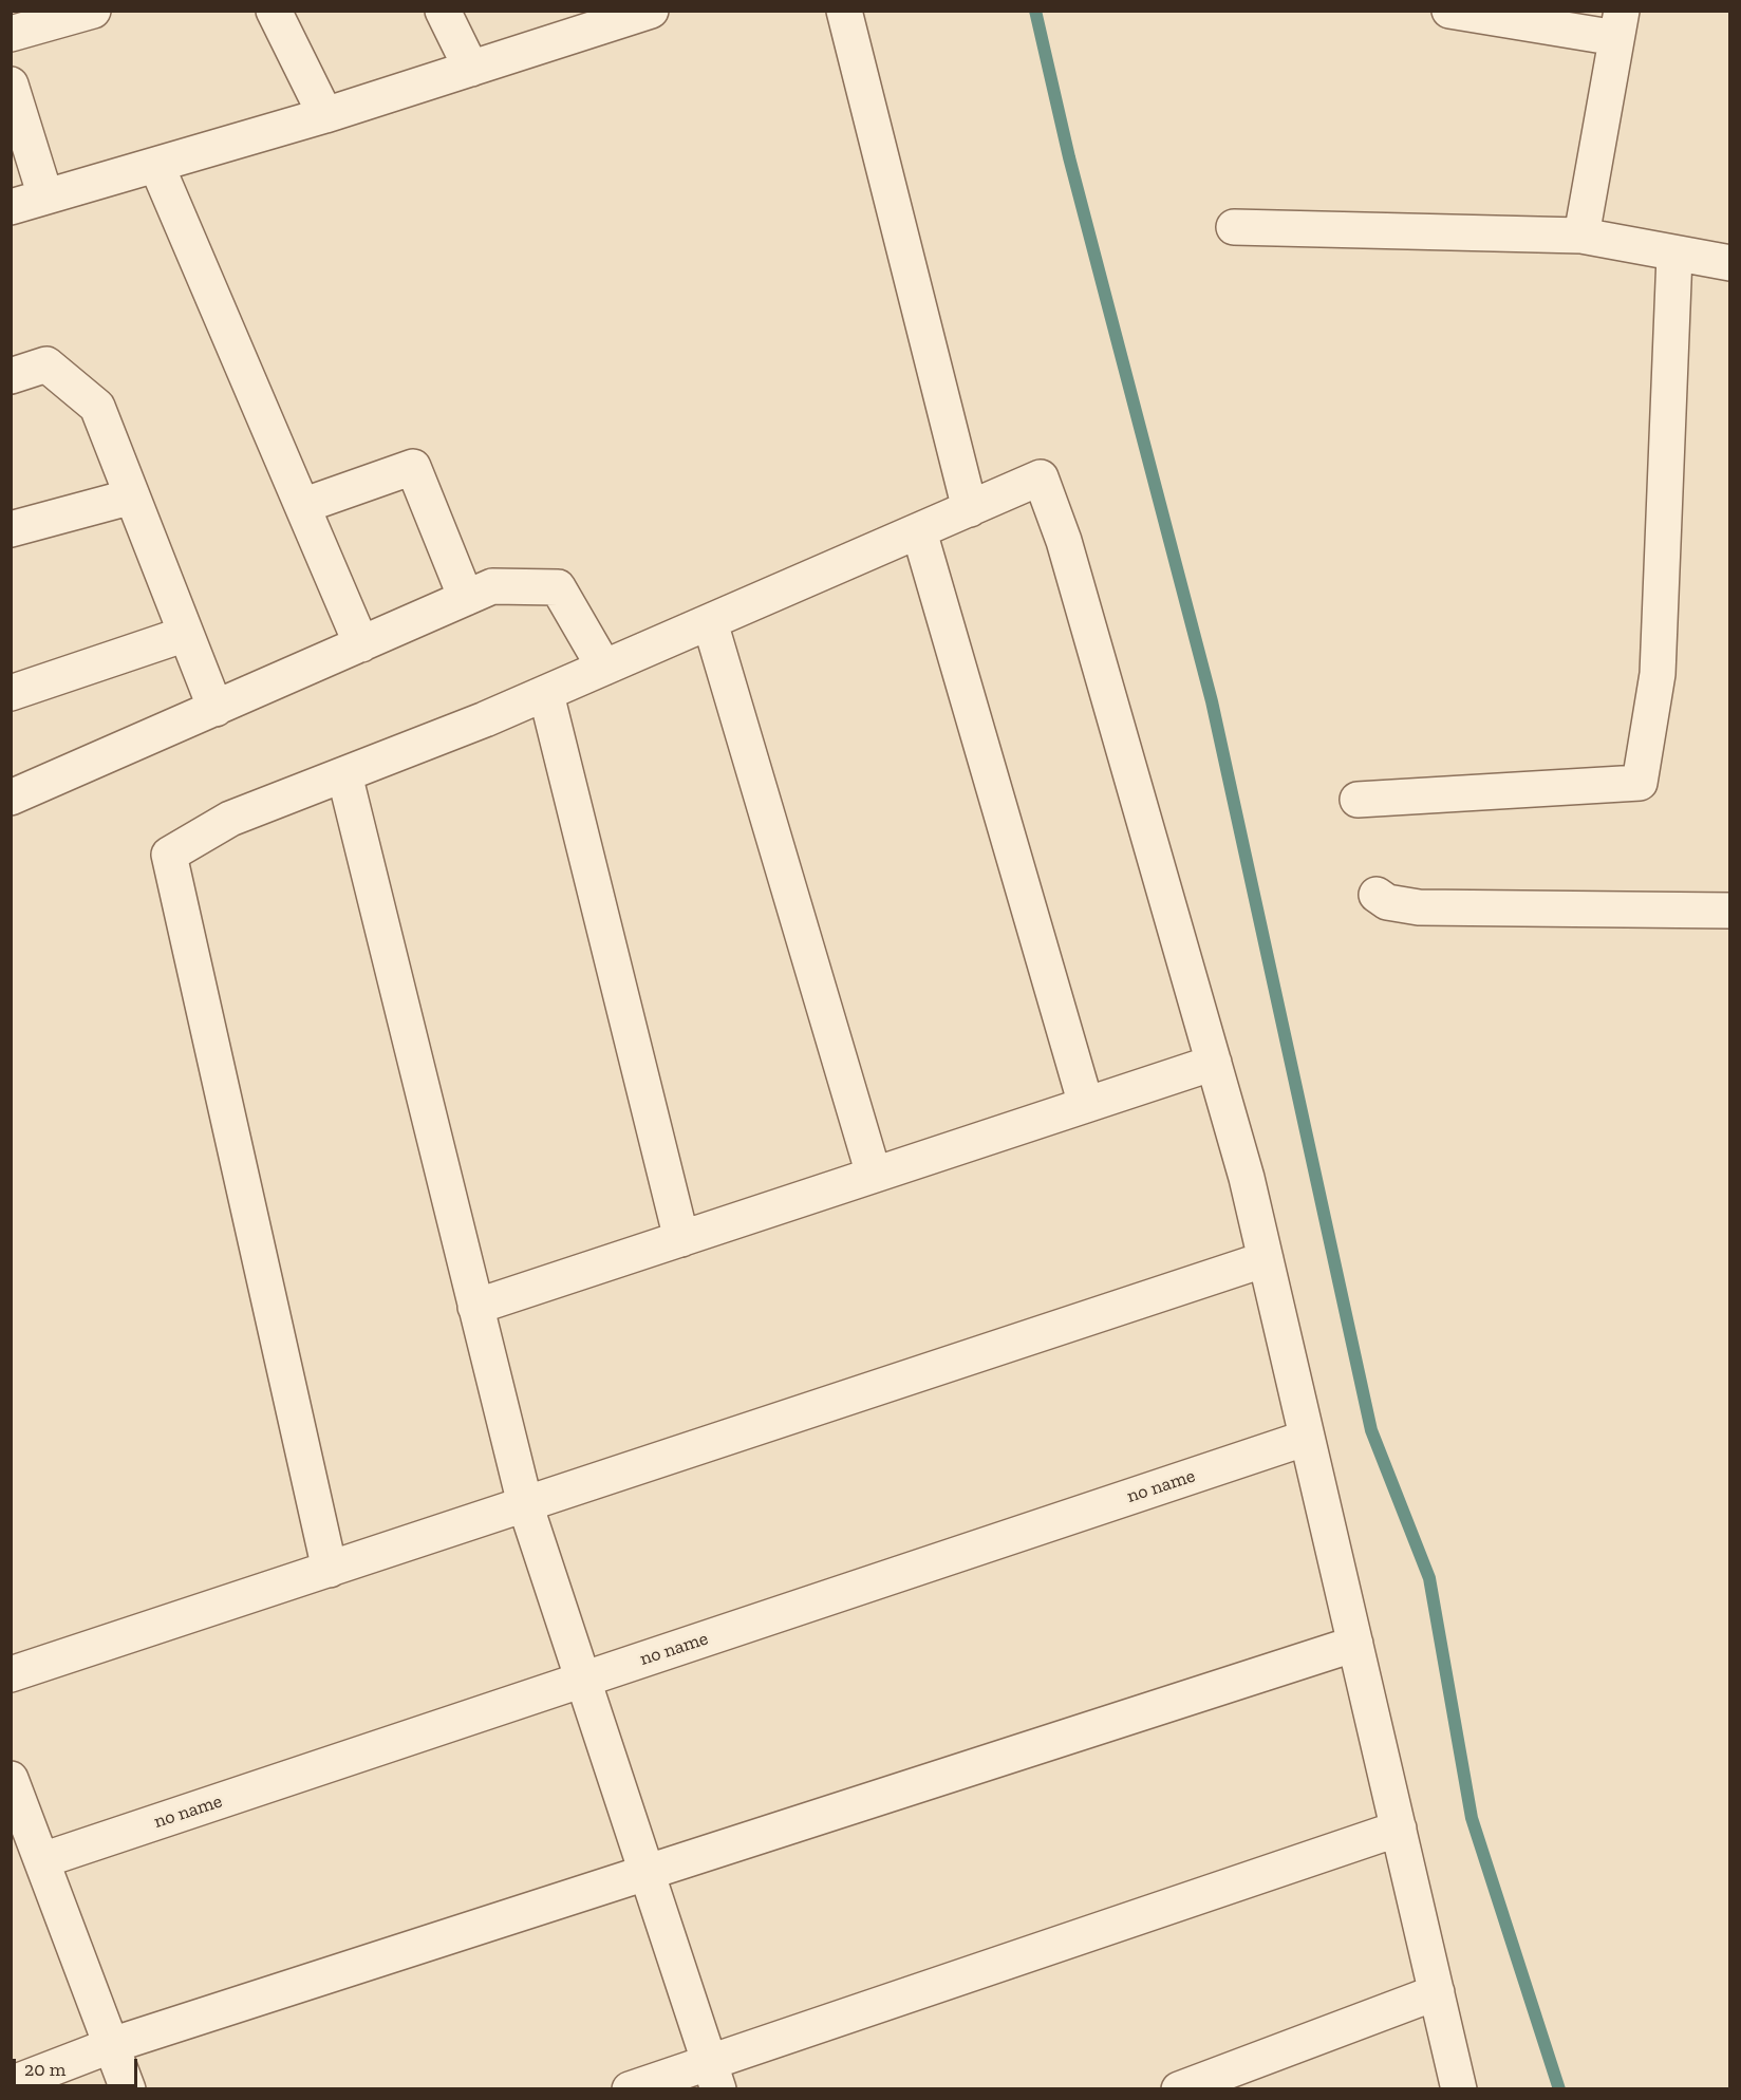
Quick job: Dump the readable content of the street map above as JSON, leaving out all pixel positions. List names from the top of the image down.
{
  "streets": {
    "street": ["no name"]
  },
  "scale_bar": "20 m"
}
